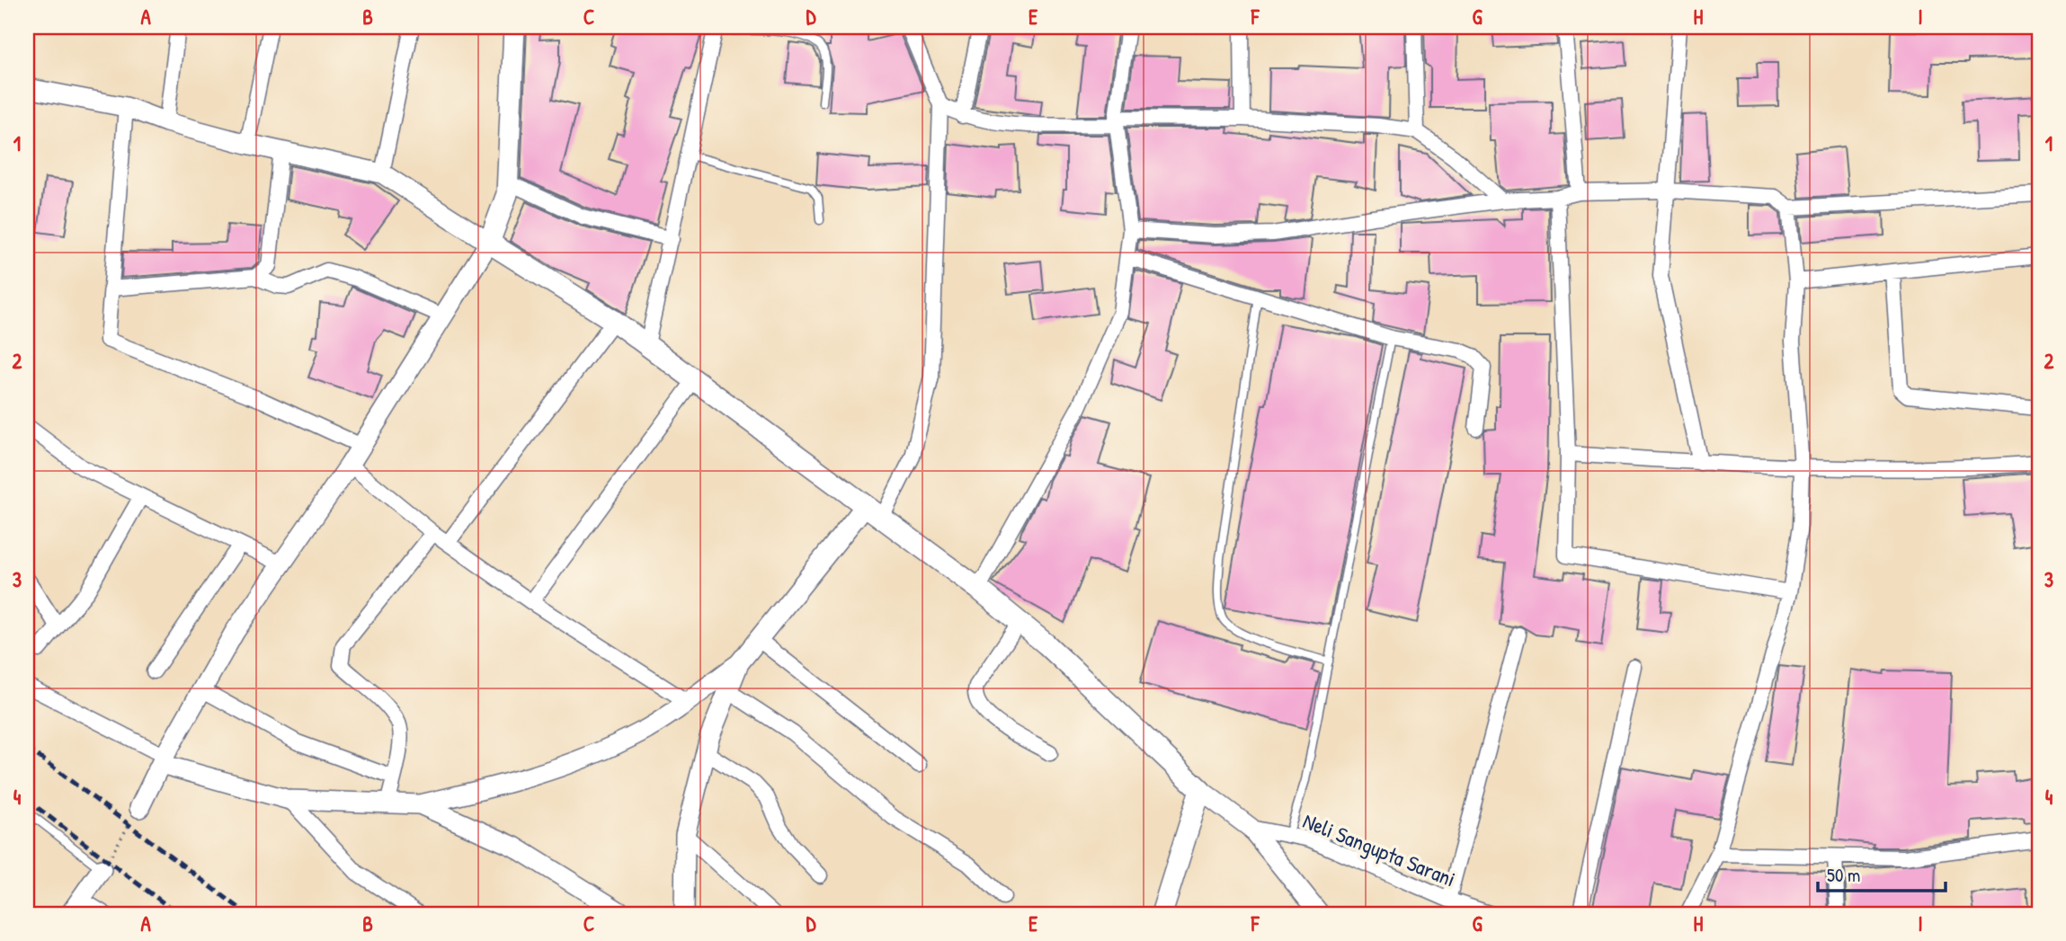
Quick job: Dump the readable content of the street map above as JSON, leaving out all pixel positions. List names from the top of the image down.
{
  "streets": {
    "street": ["Neli Sangupta Sarani"]
  },
  "scale_bar": "50 m",
  "grid": {
    "columns": [
      "A",
      "B",
      "C",
      "D",
      "E",
      "F",
      "G",
      "H",
      "I"
    ],
    "rows": [
      "1",
      "2",
      "3",
      "4"
    ]
  }
}
